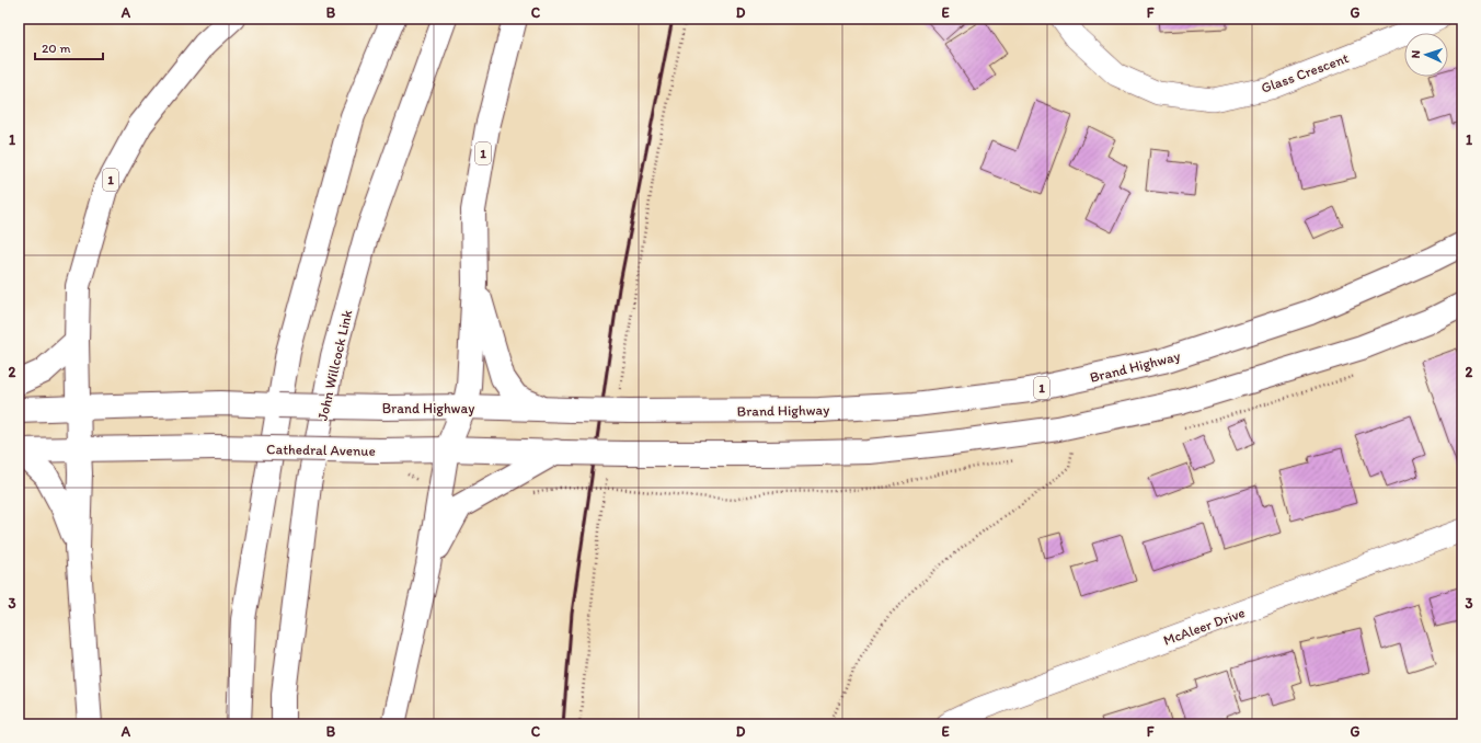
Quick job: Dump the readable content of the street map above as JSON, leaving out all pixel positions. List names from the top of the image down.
{
  "streets": {
    "main road": [
      "1",
      "John Willcock Link",
      "Brand Highway",
      "Cathedral Avenue"
    ],
    "street": ["Glass Crescent", "McAleer Drive"]
  },
  "crossings": [
    ["1", "Brand Highway"],
    ["1", "Cathedral Avenue"]
  ],
  "scale_bar": "20 m",
  "north": "left",
  "grid": {
    "columns": [
      "A",
      "B",
      "C",
      "D",
      "E",
      "F",
      "G"
    ],
    "rows": ["1", "2", "3"]
  }
}
